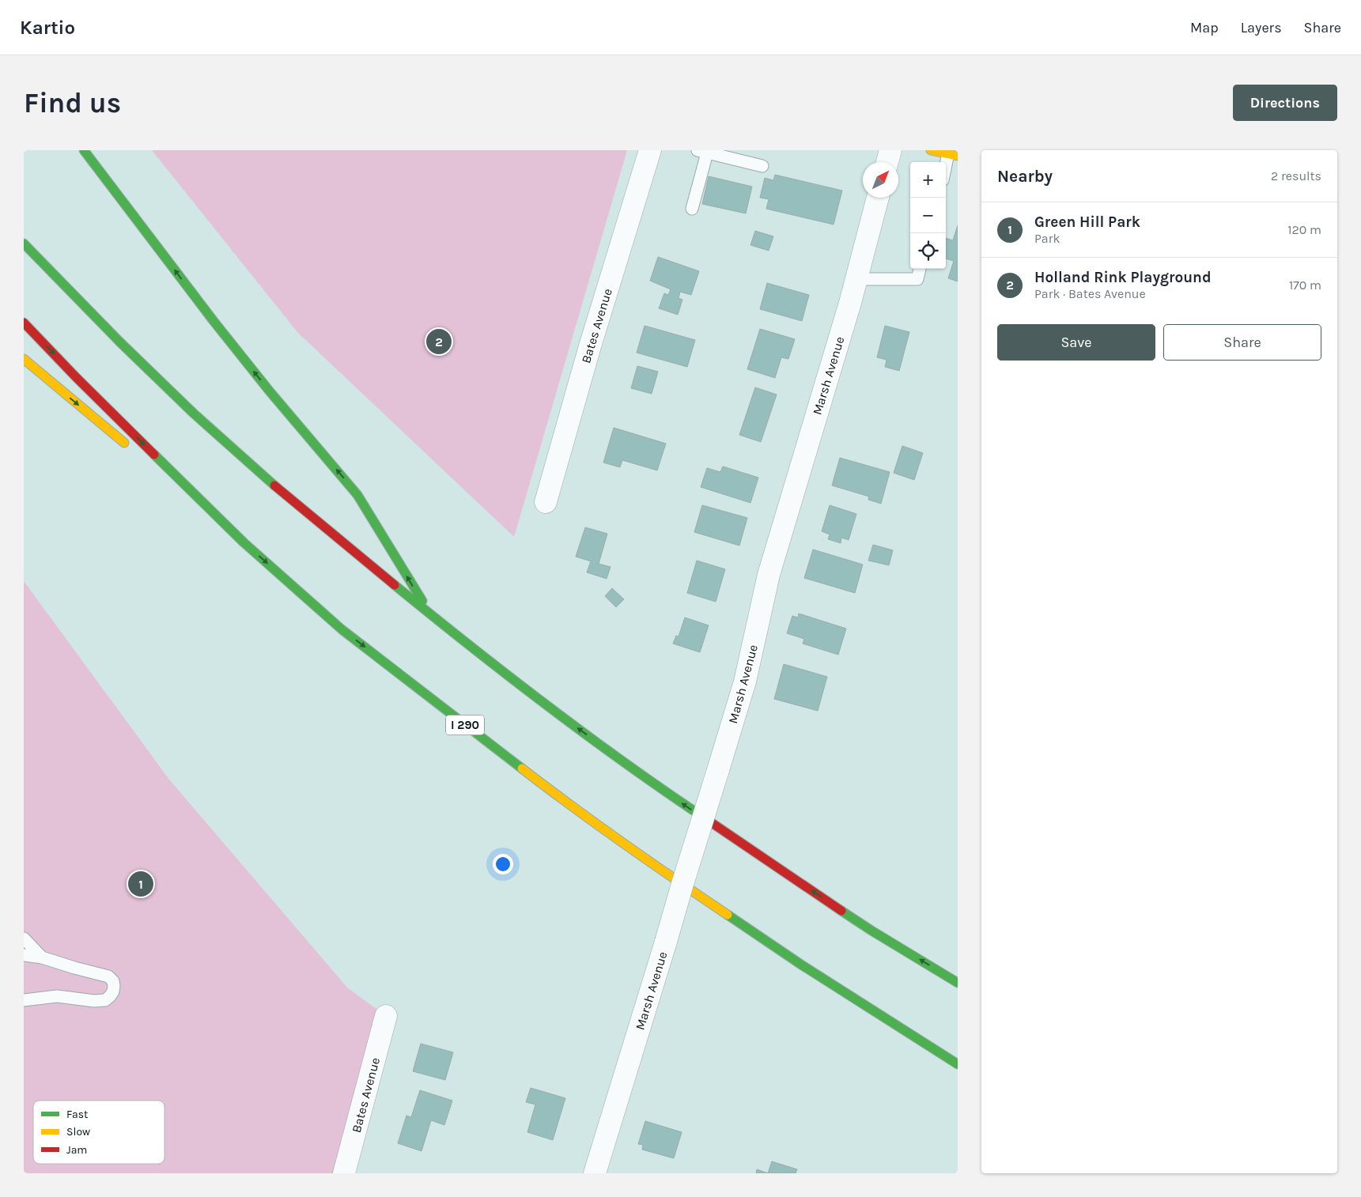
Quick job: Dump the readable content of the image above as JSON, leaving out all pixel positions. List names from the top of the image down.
{
  "streets": {
    "main road": ["I 290"],
    "street": ["Bates Avenue", "Marsh Avenue"]
  },
  "legend": ["Fast", "Slow", "Jam"],
  "north": "top right",
  "page": {
    "header": "Kartio",
    "nav": ["Map", "Layers", "Share"],
    "buttons": [
      "Directions",
      ["Save", "Share"]
    ],
    "title": "Find us",
    "heading": ["Nearby", "2 results"],
    "map_buttons": ["+", "−"],
    "list": [
      {
        "mark": "1",
        "name": "Green Hill Park",
        "note": "Park",
        "value": "120 m"
      },
      {
        "mark": "2",
        "name": "Holland Rink Playground",
        "note": "Park · Bates Avenue",
        "value": "170 m"
      }
    ],
    "pins": ["2", "1"]
  }
}
